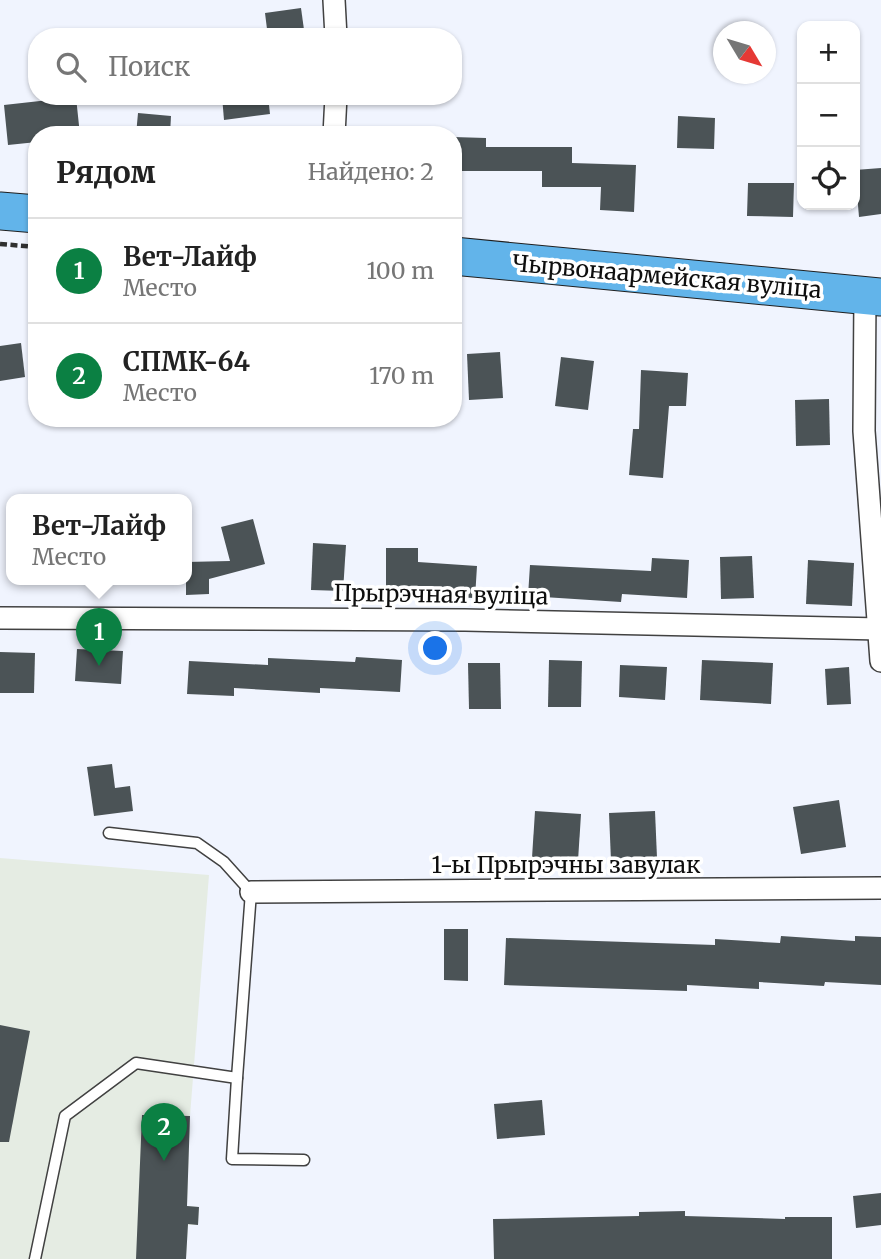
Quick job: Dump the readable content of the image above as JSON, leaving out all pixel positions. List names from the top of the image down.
{
  "streets": {
    "highway": ["Чырвонаармейская вуліца"],
    "street": ["Прырэчная вуліца", "1-ы Прырэчны завулак"]
  },
  "north": "bottom right",
  "page": {
    "map_buttons": ["+", "−"],
    "search": "Поиск",
    "heading": ["Рядом", "Найдено: 2"],
    "list": [
      {
        "mark": "1",
        "name": "Вет-Лайф",
        "note": "Место",
        "value": "100 m"
      },
      {
        "mark": "2",
        "name": "СПМК-64",
        "note": "Место",
        "value": "170 m"
      }
    ],
    "popup": ["Вет-Лайф", "Место"],
    "pins": ["1", "2"]
  }
}
